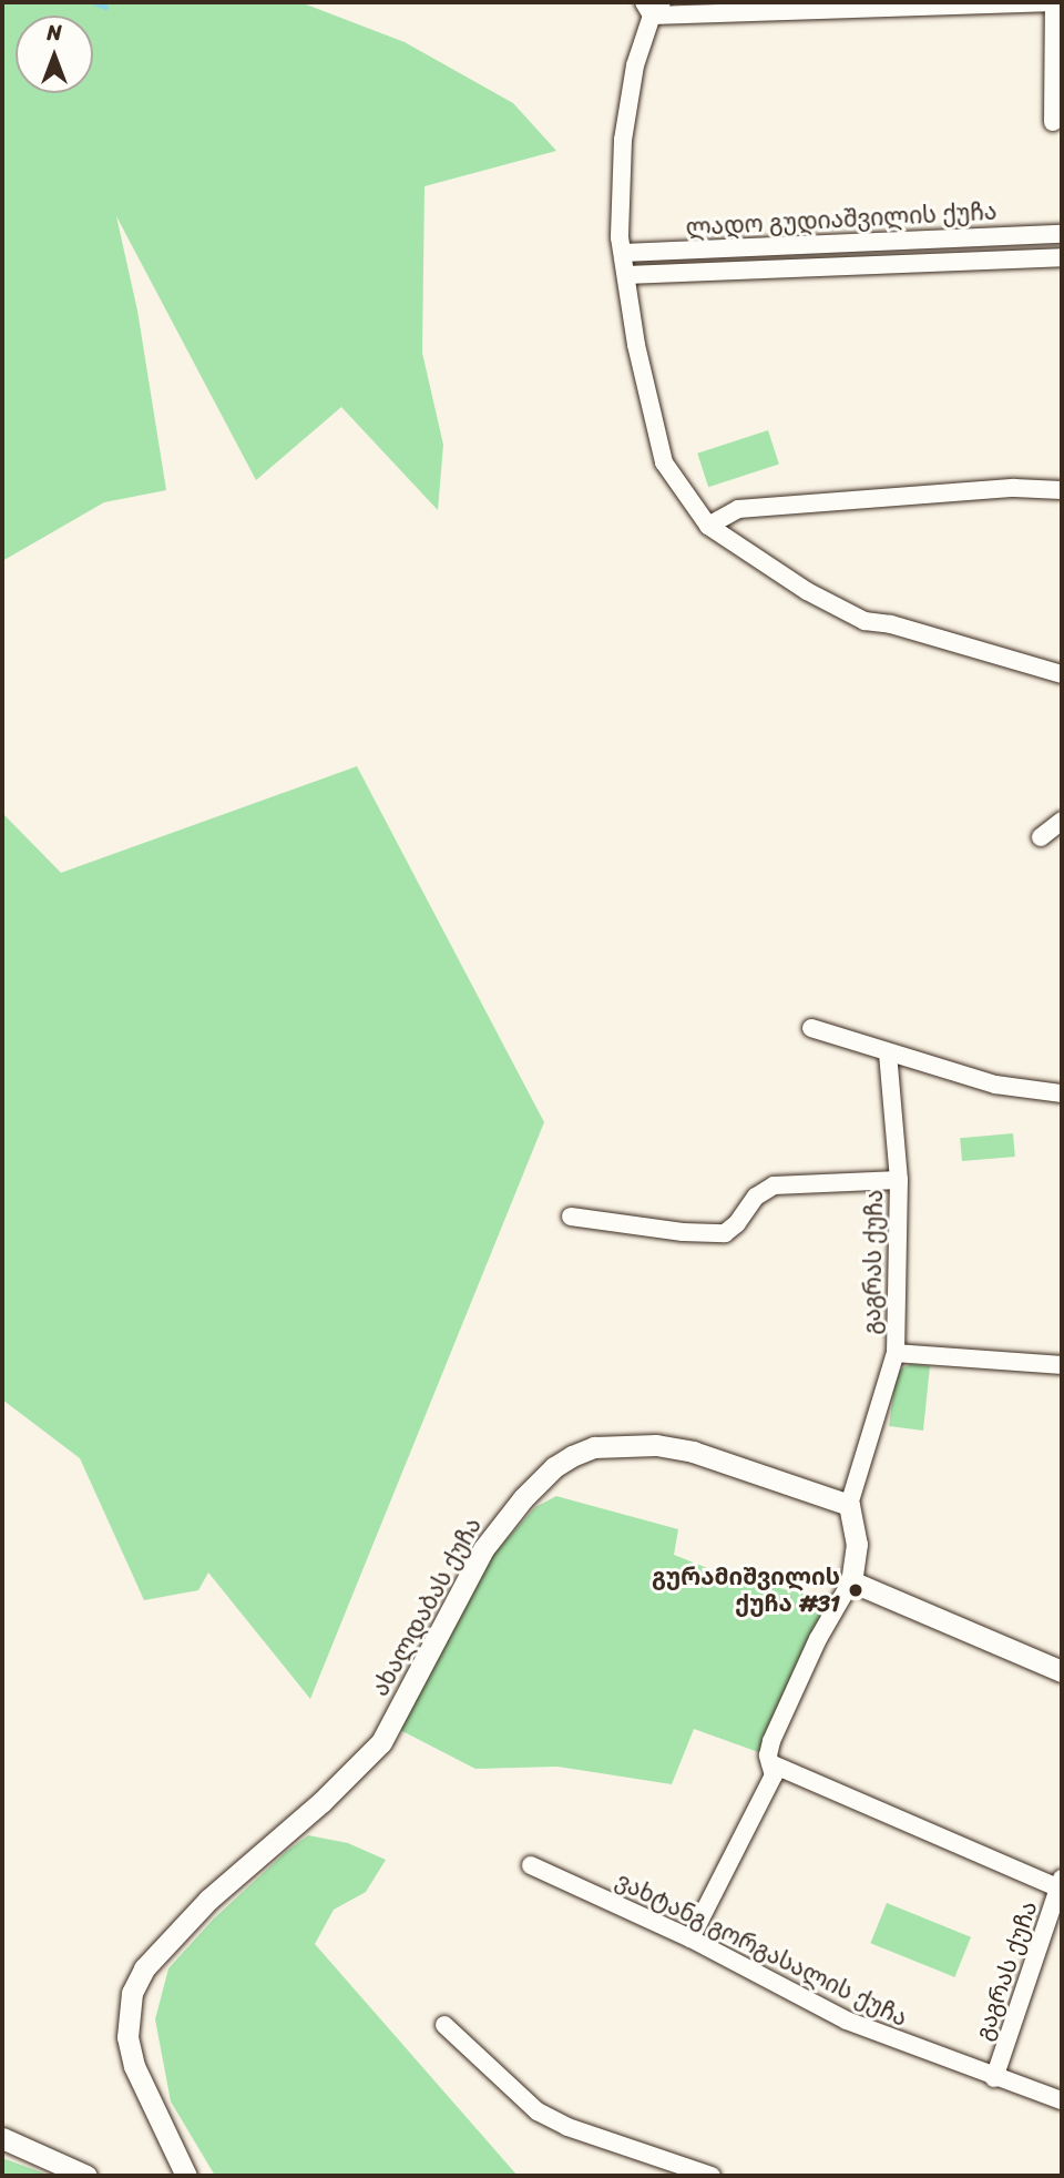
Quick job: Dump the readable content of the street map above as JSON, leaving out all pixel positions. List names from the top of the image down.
{
  "streets": {
    "street": [
      "ლადო გუდიაშვილის ქუჩა",
      "გაგრას ქუჩა",
      "ახალდაბას ქუჩა",
      "ვახტანგ გორგასალის ქუჩა"
    ]
  },
  "crossings": [
    ["გაგრას ქუჩა", "ვახტანგ გორგასალის ქუჩა"]
  ],
  "places": ["გურამიშვილის ქუჩა #31"],
  "north": "top"
}
